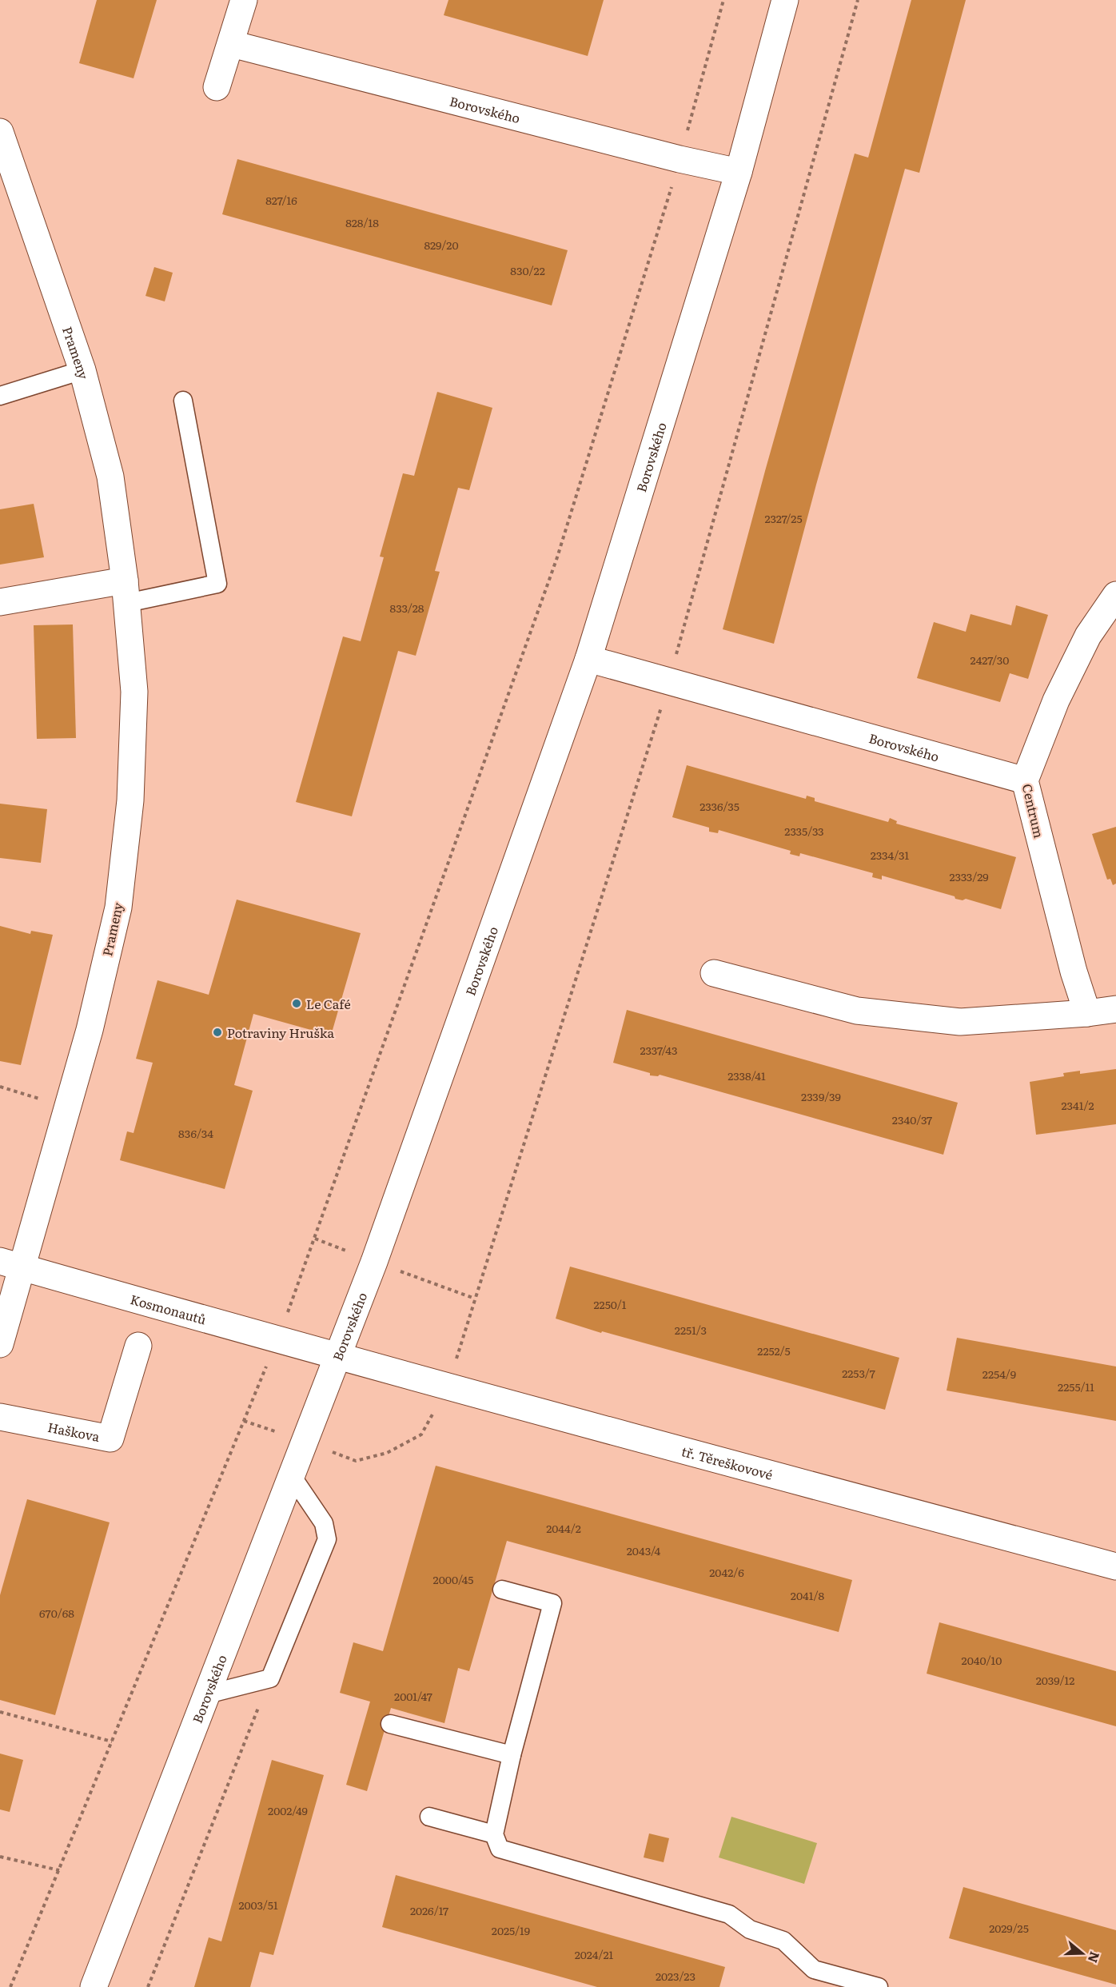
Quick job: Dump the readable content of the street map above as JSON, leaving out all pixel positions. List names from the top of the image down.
{
  "streets": {
    "street": [
      "Borovského",
      "Prameny",
      "Centrum",
      "Kosmonautů",
      "Haškova",
      "tř. Těreškovové"
    ]
  },
  "crossings": [
    ["Borovského", "Centrum"],
    ["Borovského", "Kosmonautů"],
    ["Borovského", "tř. Těreškovové"],
    ["Prameny", "Kosmonautů"],
    ["Kosmonautů", "tř. Těreškovové"]
  ],
  "places": ["Le Café", "Potraviny Hruška"],
  "house_numbers": [
    "827/16",
    "828/18",
    "829/20",
    "830/22",
    "2327/25",
    "833/28",
    "2427/30",
    "2336/35",
    "2335/33",
    "2334/31",
    "2333/29",
    "2337/43",
    "2338/41",
    "2339/39",
    "2341/2",
    "2340/37",
    "836/34",
    "2250/1",
    "2251/3",
    "2252/5",
    "2253/7",
    "2254/9",
    "2255/11",
    "2044/2",
    "2043/4",
    "2042/6",
    "2000/45",
    "2041/8",
    "670/68",
    "2040/10",
    "2039/12",
    "2001/47",
    "2002/49",
    "2003/51",
    "2026/17",
    "2029/25",
    "2025/19",
    "2024/21",
    "2023/23"
  ],
  "north": "right"
}
